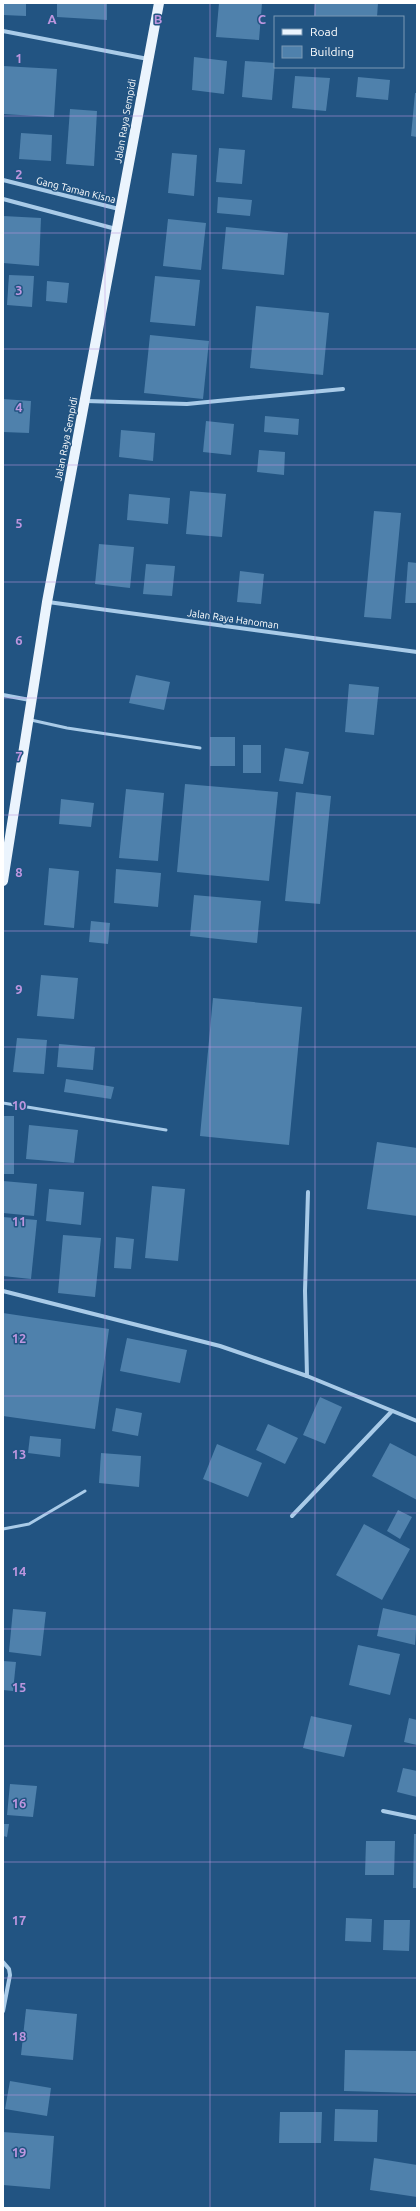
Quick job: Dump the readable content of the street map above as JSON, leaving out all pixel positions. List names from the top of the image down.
{
  "streets": {
    "main road": ["Jalan Raya Sempidi"],
    "street": ["Gang Taman Kisna", "Jalan Raya Hanoman"]
  },
  "crossings": [
    ["Jalan Raya Sempidi", "Gang Taman Kisna"],
    ["Jalan Raya Sempidi", "Jalan Raya Hanoman"]
  ],
  "legend": ["Road", "Building"],
  "grid": {
    "columns": ["A", "B", "C"],
    "rows": [
      "1",
      "2",
      "3",
      "4",
      "5",
      "6",
      "7",
      "8",
      "9",
      "10",
      "11",
      "12",
      "13",
      "14",
      "15",
      "16",
      "17",
      "18",
      "19"
    ]
  }
}
